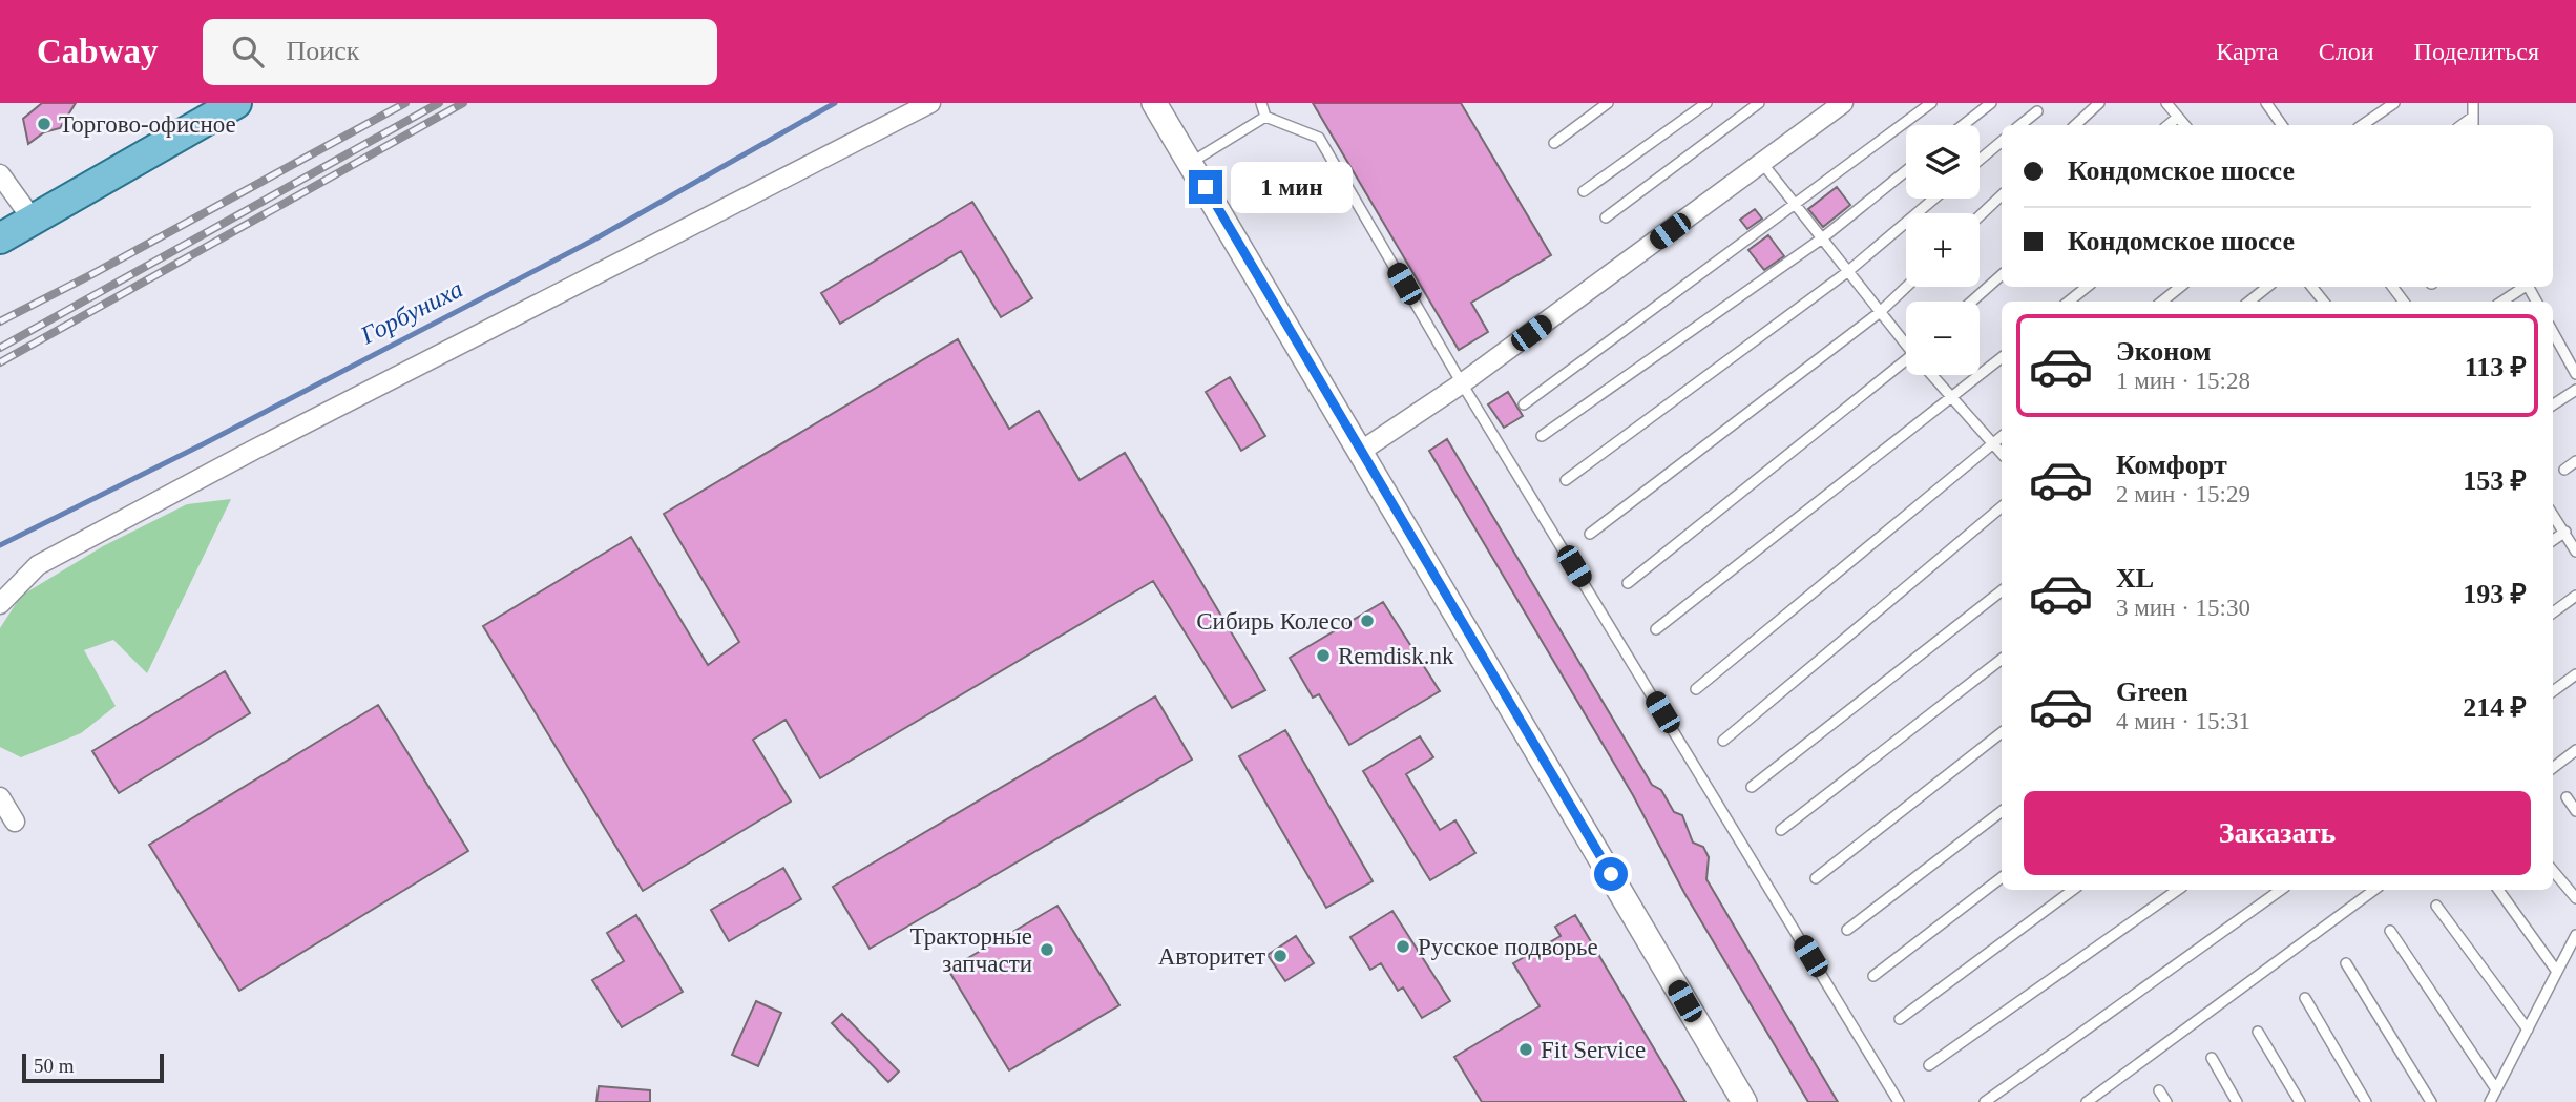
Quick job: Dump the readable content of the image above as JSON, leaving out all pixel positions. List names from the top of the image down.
{
  "water": ["Горбуниха"],
  "places": [
    "Торгово-офисное",
    "Сибирь Колесо",
    "Remdisk.nk",
    "Русское подворье",
    "Тракторные запчасти",
    "Авторитет",
    "Fit Service"
  ],
  "scale_bar": "50 m",
  "page": {
    "header": "Cabway",
    "search": "Поиск",
    "nav": ["Карта", "Слои", "Поделиться"],
    "map_buttons": ["+", "−"],
    "banner": ["Кондомское шоссе", "Кондомское шоссе"],
    "bubble": "1 мин",
    "list": [
      {
        "name": "Эконом",
        "note": "1 мин · 15:28",
        "value": "113 ₽"
      },
      {
        "name": "Комфорт",
        "note": "2 мин · 15:29",
        "value": "153 ₽"
      },
      {
        "name": "XL",
        "note": "3 мин · 15:30",
        "value": "193 ₽"
      },
      {
        "name": "Green",
        "note": "4 мин · 15:31",
        "value": "214 ₽"
      }
    ],
    "buttons": "Заказать",
    "scale": "50 m"
  }
}
